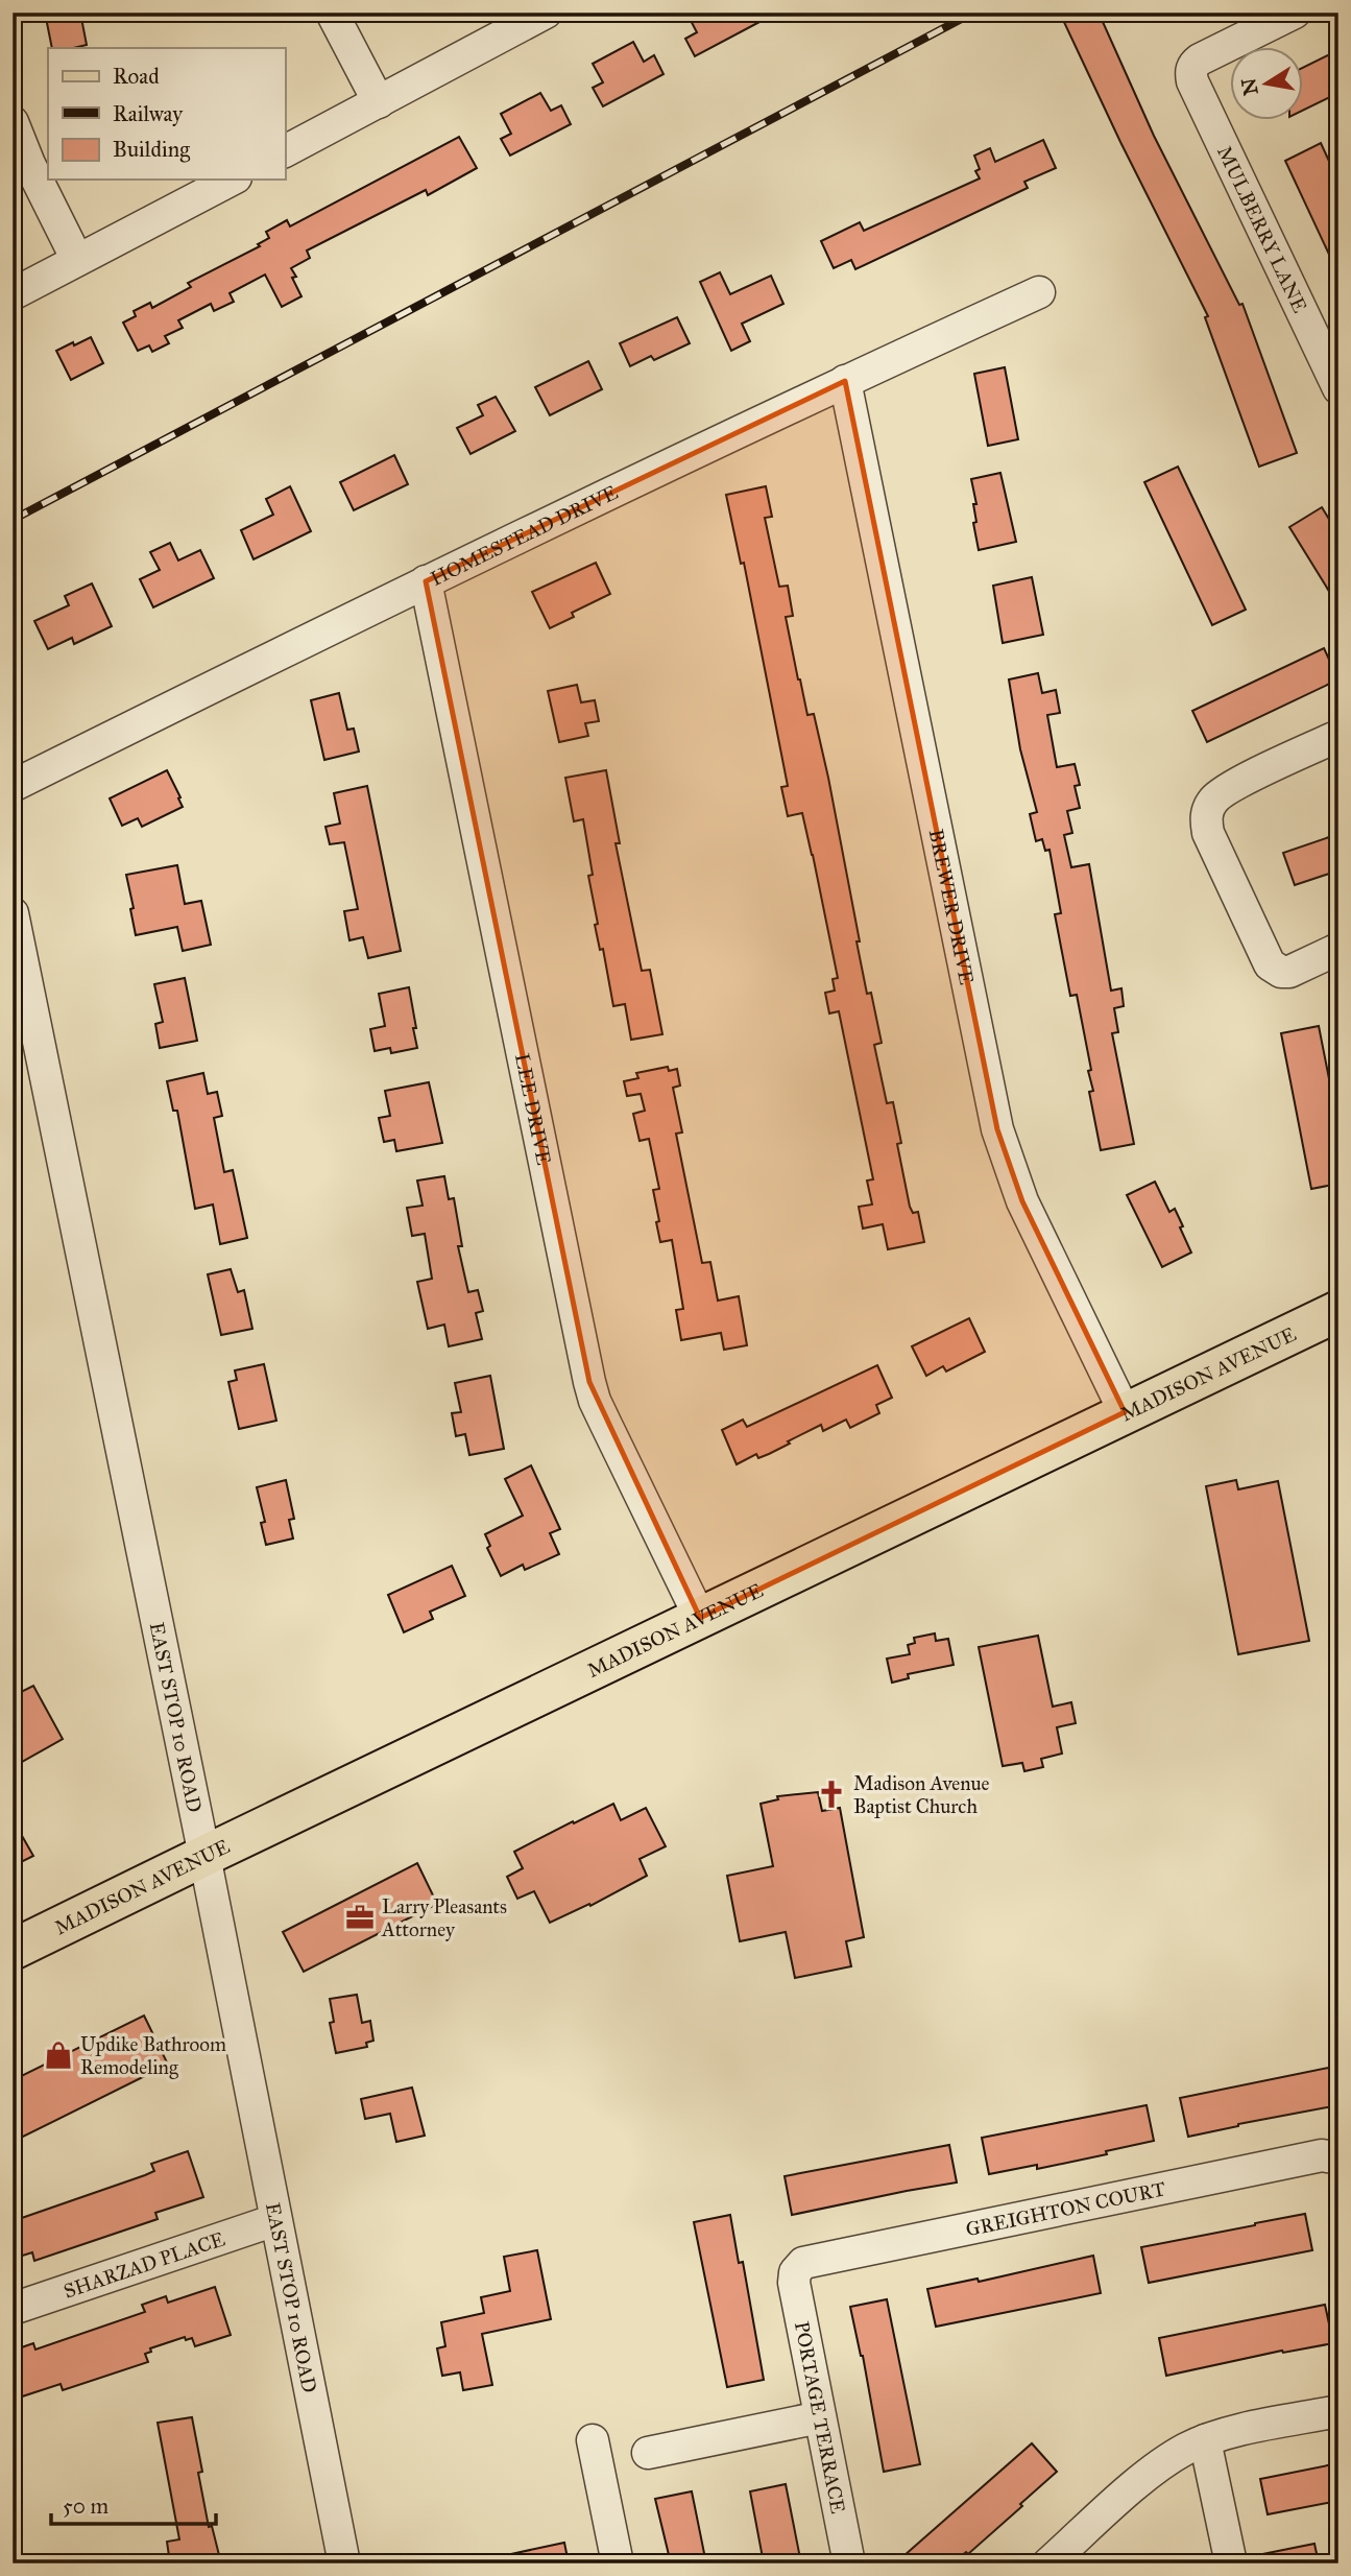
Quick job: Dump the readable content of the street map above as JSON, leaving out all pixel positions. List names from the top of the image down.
{
  "streets": {
    "main road": ["MADISON AVENUE"],
    "street": [
      "MULBERRY LANE",
      "HOMESTEAD DRIVE",
      "BREWER DRIVE",
      "LEE DRIVE",
      "EAST STOP 10 ROAD",
      "GREIGHTON COURT",
      "SHARZAD PLACE",
      "PORTAGE TERRACE"
    ]
  },
  "crossings": [
    ["HOMESTEAD DRIVE", "BREWER DRIVE"],
    ["HOMESTEAD DRIVE", "LEE DRIVE"],
    ["BREWER DRIVE", "MADISON AVENUE"],
    ["LEE DRIVE", "MADISON AVENUE"],
    ["MADISON AVENUE", "EAST STOP 10 ROAD"],
    ["EAST STOP 10 ROAD", "SHARZAD PLACE"],
    ["GREIGHTON COURT", "PORTAGE TERRACE"]
  ],
  "places": {
    "church": ["Madison Avenue Baptist Church"],
    "office": ["Larry Pleasants Attorney"],
    "shop": ["Updike Bathroom Remodeling"]
  },
  "legend": ["Road", "Railway", "Building"],
  "scale_bar": "50 m",
  "north": "left"
}
